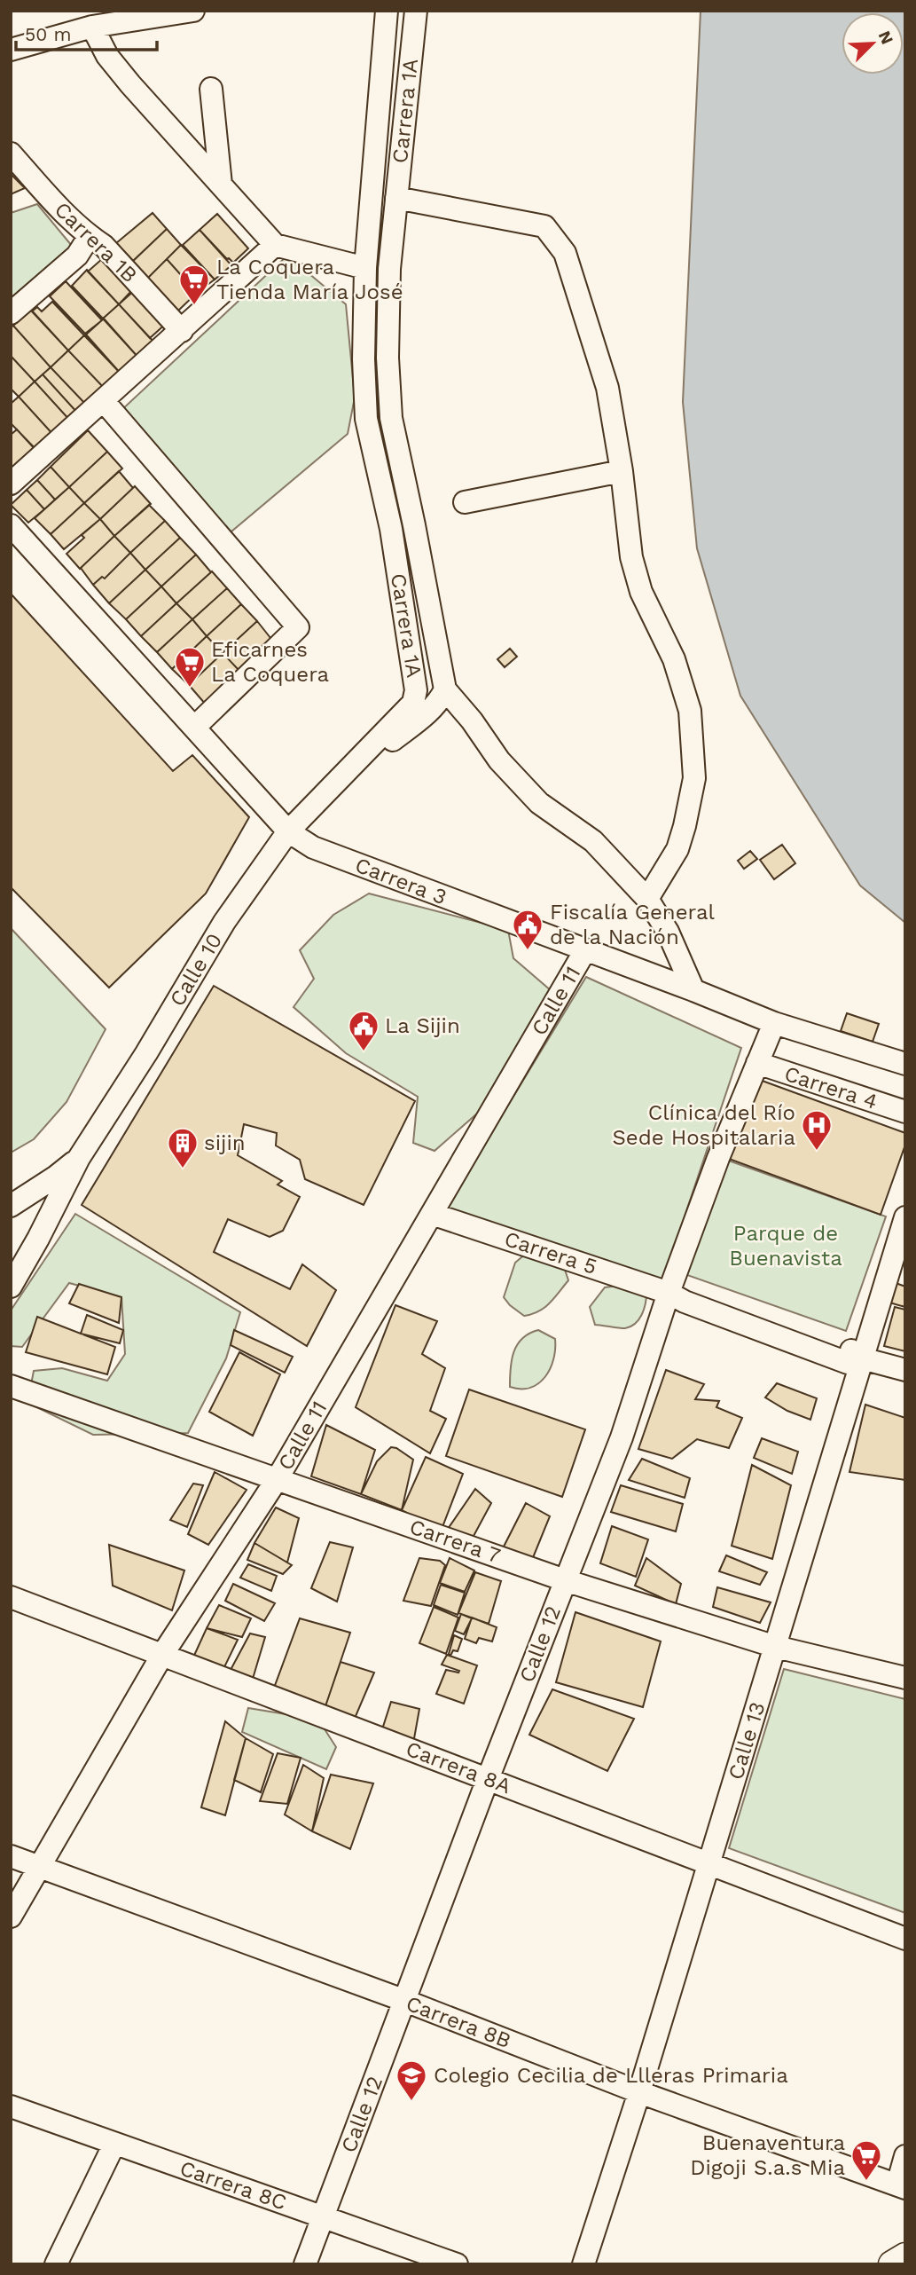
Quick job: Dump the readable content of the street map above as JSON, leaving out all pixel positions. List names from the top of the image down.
{
  "streets": {
    "street": [
      "Carrera 1A",
      "Carrera 1B",
      "Carrera 3",
      "Calle 10",
      "Calle 11",
      "Carrera 4",
      "Carrera 5",
      "Carrera 7",
      "Calle 12",
      "Calle 13",
      "Carrera 8A",
      "Carrera 8B",
      "Carrera 8C"
    ]
  },
  "crossings": [
    ["Carrera 1A", "Carrera 3"],
    ["Carrera 1A", "Calle 10"],
    ["Carrera 3", "Calle 10"],
    ["Carrera 3", "Calle 11"],
    ["Carrera 3", "Calle 12"],
    ["Calle 11", "Carrera 5"],
    ["Calle 11", "Carrera 7"],
    ["Calle 11", "Carrera 8A"],
    ["Calle 11", "Carrera 8B"],
    ["Carrera 4", "Calle 12"],
    ["Carrera 5", "Calle 12"],
    ["Carrera 5", "Calle 13"],
    ["Carrera 7", "Calle 12"],
    ["Carrera 7", "Calle 13"],
    ["Calle 12", "Carrera 8A"],
    ["Calle 12", "Carrera 8B"],
    ["Calle 12", "Carrera 8C"],
    ["Calle 13", "Carrera 8A"],
    ["Calle 13", "Carrera 8B"]
  ],
  "parks": ["Parque de Buenavista"],
  "places": {
    "supermarket": ["La Coquera Tienda María José", "Eficarnes La Coquera", "Buenaventura Digoji S.a.s Mia"],
    "public building": ["Fiscalía General de la Nación", "La Sijin"],
    "hospital": ["Clínica del Río Sede Hospitalaria"],
    "building": ["sijin"],
    "school or university": ["Colegio Cecilia de Llleras Primaria"]
  },
  "scale_bar": "50 m",
  "north": "top right"
}
